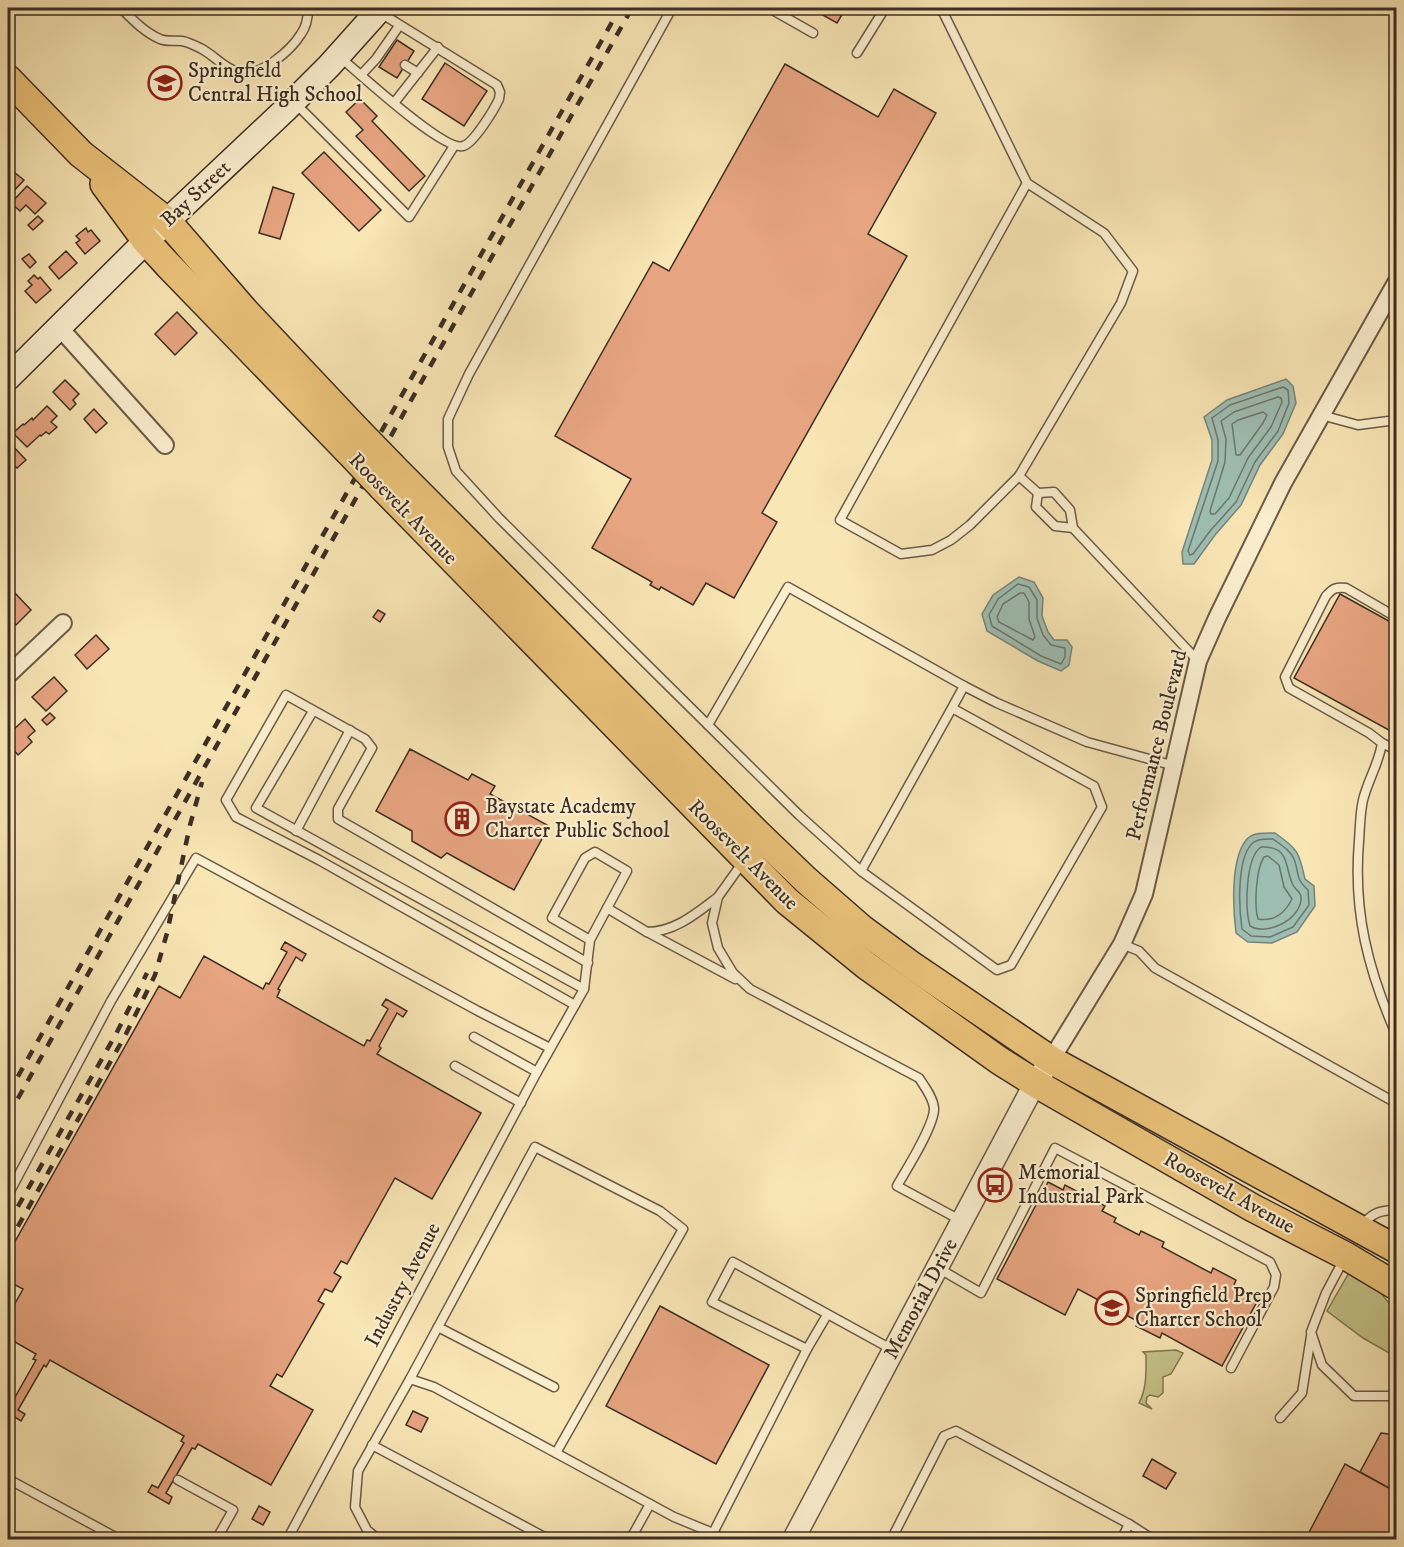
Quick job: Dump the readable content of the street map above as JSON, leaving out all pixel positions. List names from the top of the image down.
{
  "streets": {
    "main road": ["Bay Street", "Roosevelt Avenue"],
    "street": ["Performance Boulevard", "Memorial Drive"],
    "lane": ["Industry Avenue"]
  },
  "crossings": [
    ["Bay Street", "Roosevelt Avenue"],
    ["Roosevelt Avenue", "Performance Boulevard"],
    ["Roosevelt Avenue", "Memorial Drive"],
    ["Performance Boulevard", "Memorial Drive"]
  ],
  "places": {
    "school or university": ["Springfield Central High School", "Springfield Prep Charter School"],
    "building": ["Baystate Academy Charter Public School"],
    "bus stop": ["Memorial Industrial Park"]
  }
}
